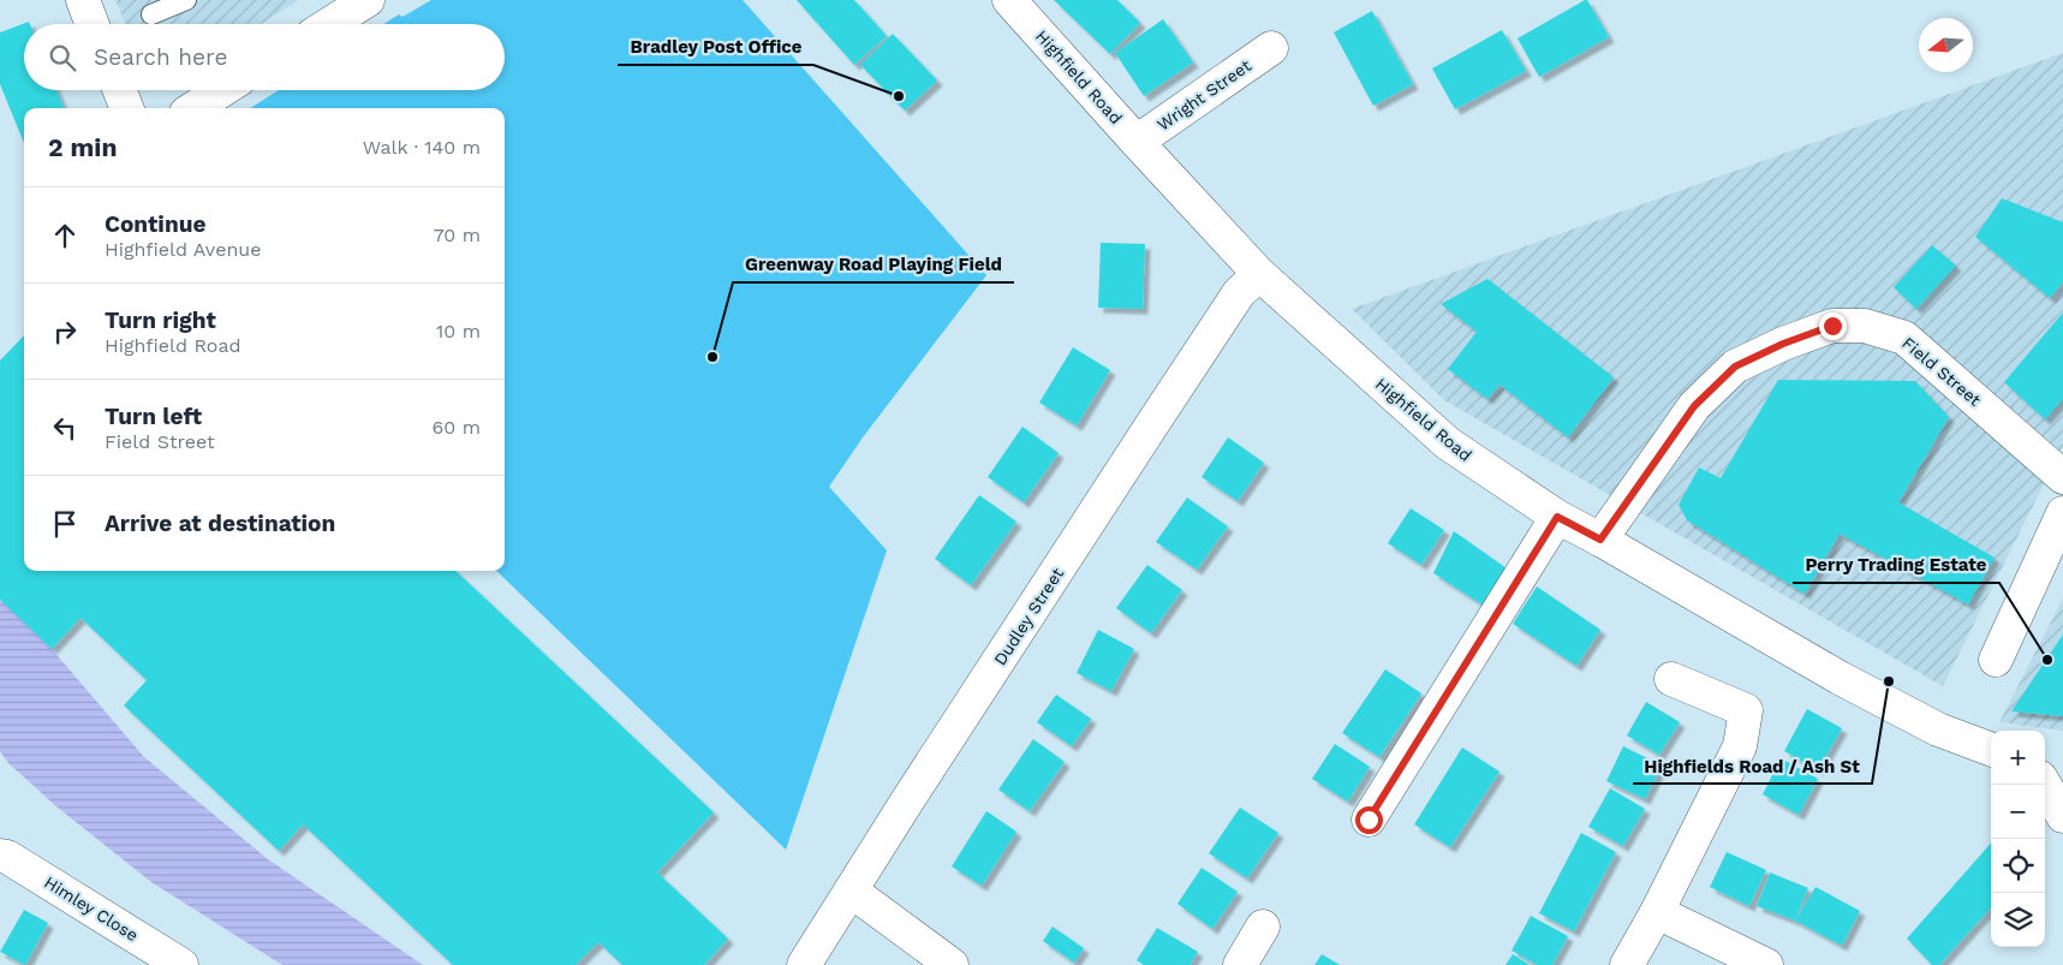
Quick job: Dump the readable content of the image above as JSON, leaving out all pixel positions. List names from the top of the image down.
{
  "streets": {
    "street": [
      "Highfield Road",
      "Wright Street",
      "Field Street",
      "Dudley Street",
      "Himley Close"
    ]
  },
  "crossings": [
    ["Highfield Road", "Wright Street"],
    ["Highfield Road", "Field Street"],
    ["Highfield Road", "Dudley Street"]
  ],
  "places": [
    "Bradley Post Office",
    "Greenway Road Playing Field",
    "Perry Trading Estate",
    "Highfields Road / Ash St"
  ],
  "north": "left",
  "page": {
    "search": "Search here",
    "heading": ["2 min", "Walk · 140 m"],
    "list": [
      ["Continue", "Highfield Avenue", "70 m"],
      ["Turn right", "Highfield Road", "10 m"],
      ["Turn left", "Field Street", "60 m"],
      "Arrive at destination"
    ],
    "map_buttons": ["+", "−"]
  }
}
